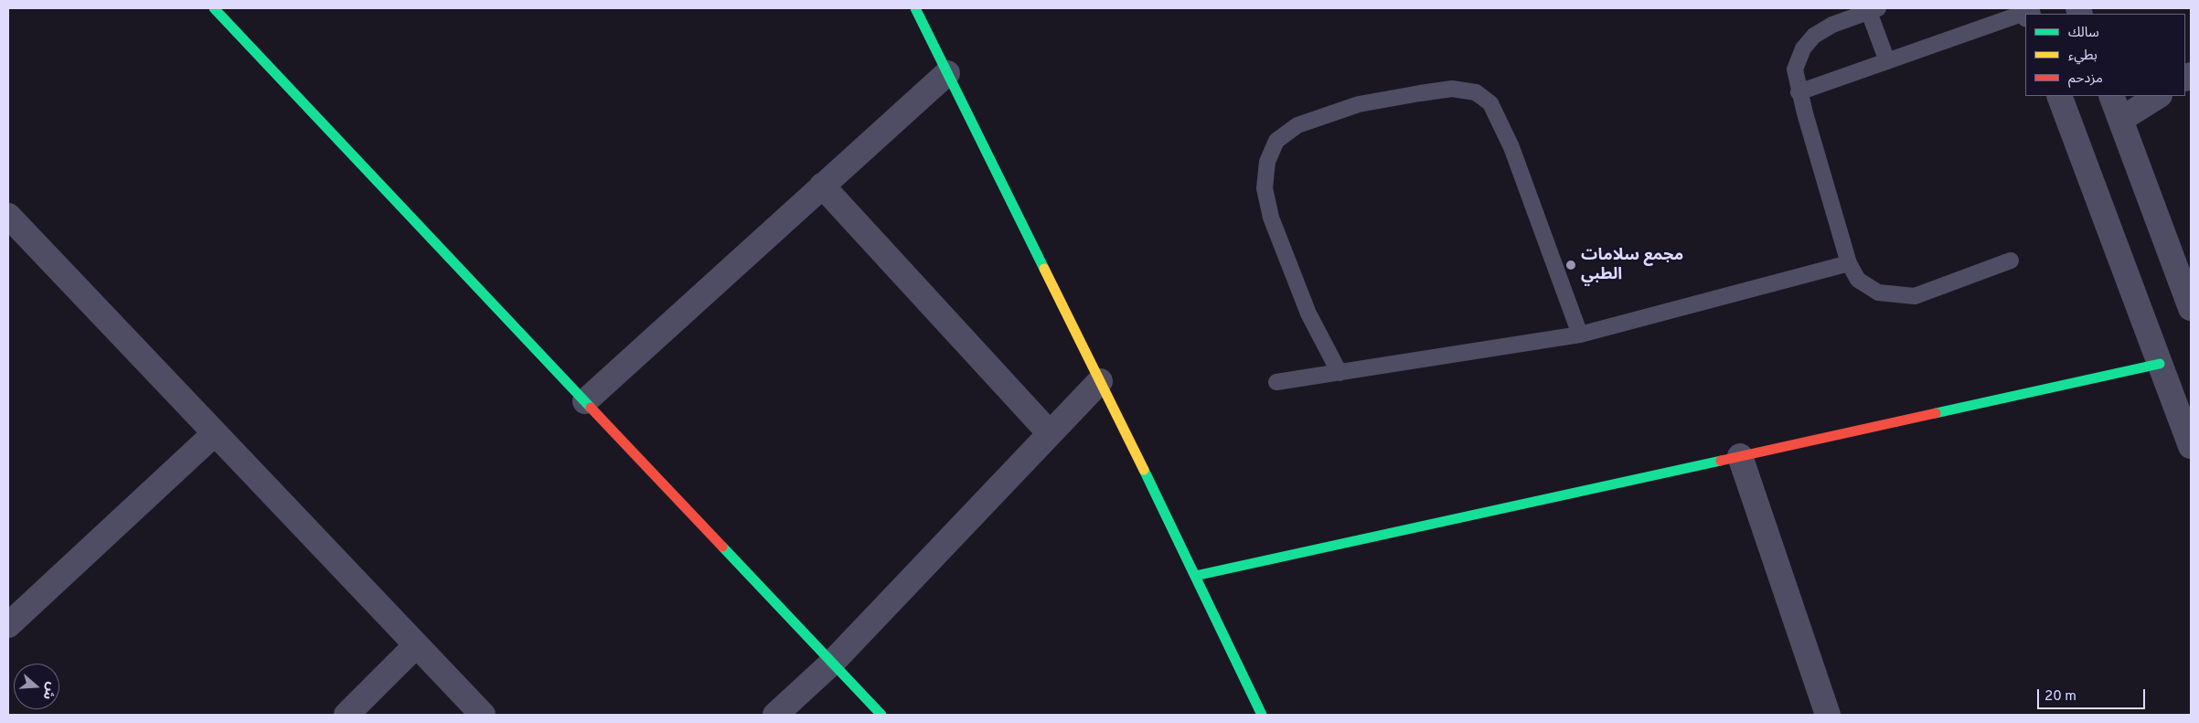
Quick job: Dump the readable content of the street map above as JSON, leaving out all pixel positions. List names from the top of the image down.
{
  "places": ["مجمع سلامات الطبي"],
  "legend": ["سالك", "بطيء", "مزدحم"],
  "scale_bar": "20 m",
  "north": "right"
}
